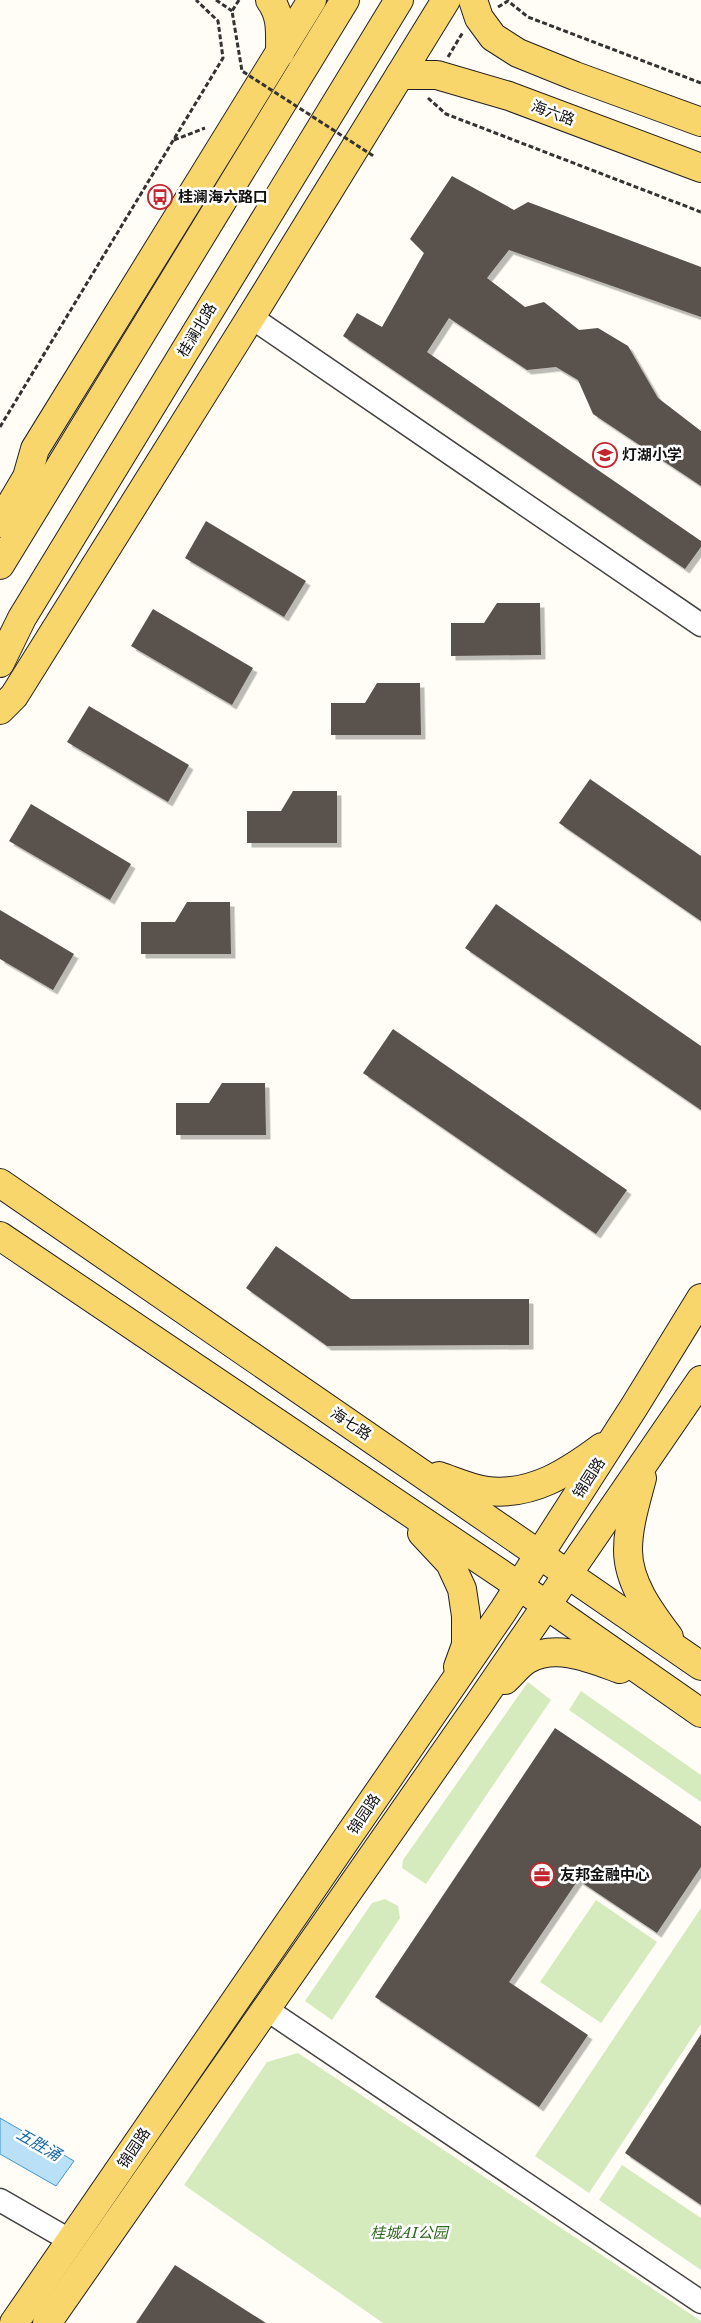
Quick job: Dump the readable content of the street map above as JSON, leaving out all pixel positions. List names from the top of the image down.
{
  "streets": {
    "main road": [
      "海六路",
      "桂澜北路",
      "海七路",
      "锦园路"
    ]
  },
  "crossings": [
    ["海七路", "锦园路"]
  ],
  "water": ["五胜涌"],
  "parks": ["桂城AI公园"],
  "places": {
    "bus stop": ["桂澜海六路口"],
    "school or university": ["灯湖小学"],
    "office": ["友邦金融中心"]
  }
}
